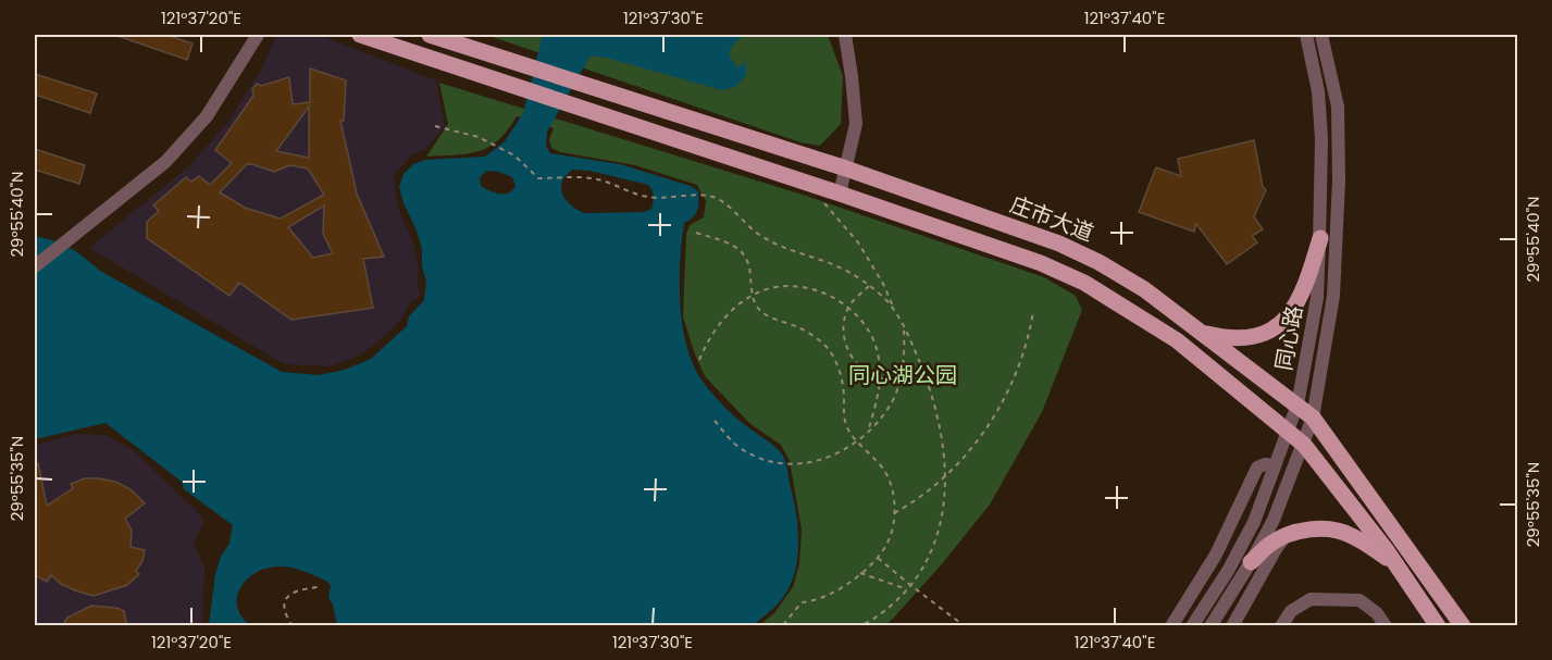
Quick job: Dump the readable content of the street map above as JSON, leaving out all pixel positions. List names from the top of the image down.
{
  "streets": {
    "main road": ["庄市大道"],
    "street": ["同心路"]
  },
  "crossings": [
    ["庄市大道", "同心路"]
  ],
  "parks": ["同心湖公园"],
  "coordinates": [
    "121°37'20\"E",
    "121°37'30\"E",
    "121°37'40\"E",
    "29°55'40\"N",
    "29°55'35\"N"
  ]
}
